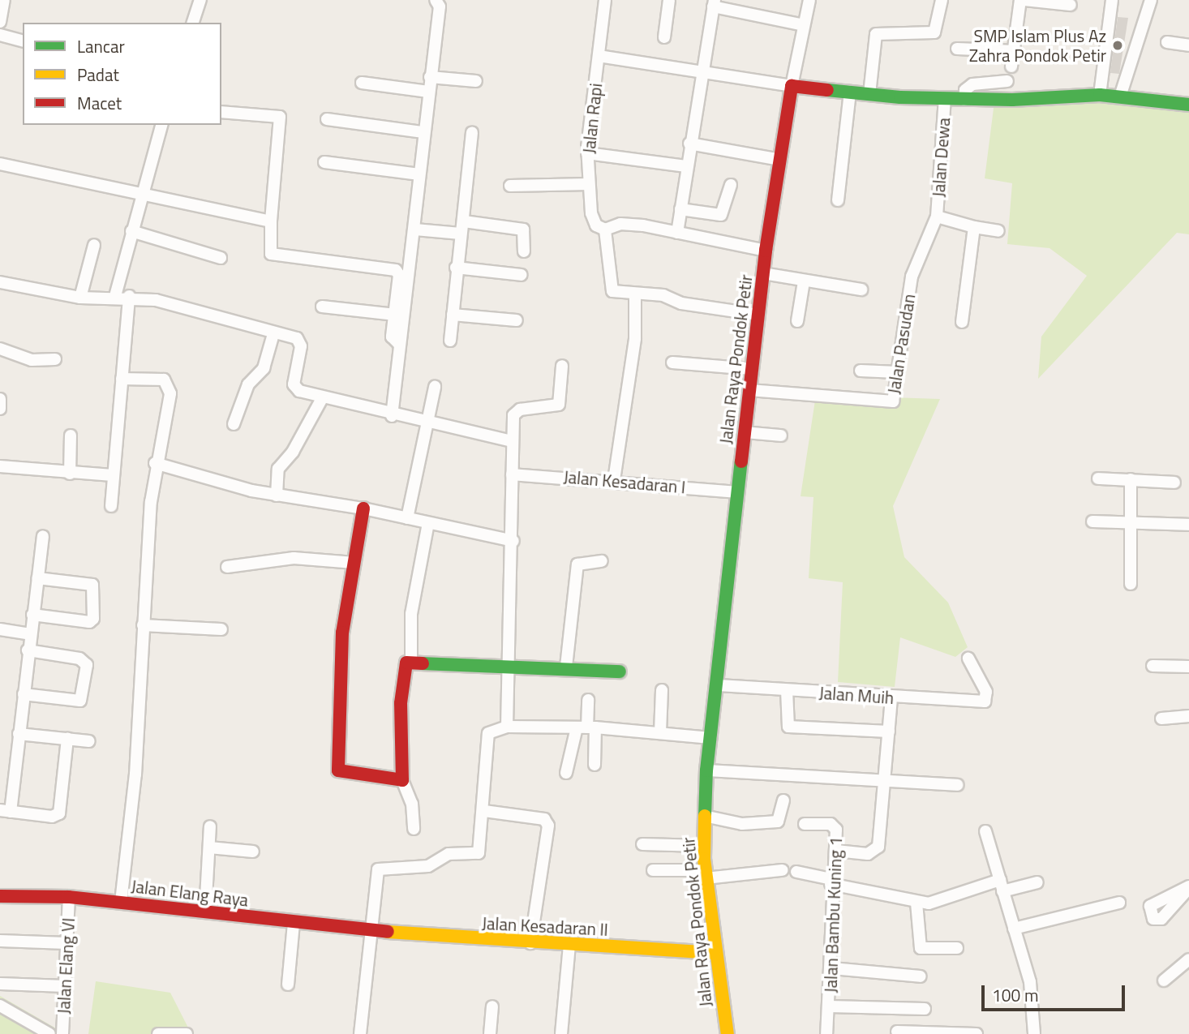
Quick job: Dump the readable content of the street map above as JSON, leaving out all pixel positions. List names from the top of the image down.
{
  "streets": {
    "street": [
      "Jalan Rapi",
      "Jalan Dewa",
      "Jalan Pasudan",
      "Jalan Raya Pondok Petir",
      "Jalan Kesadaran I",
      "Jalan Muih",
      "Jalan Elang Raya",
      "Jalan Bambu Kuning 1",
      "Jalan Kesadaran II",
      "Jalan Elang VI"
    ]
  },
  "crossings": [
    ["Jalan Dewa", "Jalan Pasudan"],
    ["Jalan Pasudan", "Jalan Raya Pondok Petir"],
    ["Jalan Raya Pondok Petir", "Jalan Kesadaran I"],
    ["Jalan Raya Pondok Petir", "Jalan Muih"],
    ["Jalan Raya Pondok Petir", "Jalan Kesadaran II"],
    ["Jalan Elang Raya", "Jalan Kesadaran II"],
    ["Jalan Elang Raya", "Jalan Elang VI"]
  ],
  "places": ["SMP Islam Plus Az Zahra Pondok Petir"],
  "legend": ["Lancar", "Padat", "Macet"],
  "scale_bar": "100 m"
}
